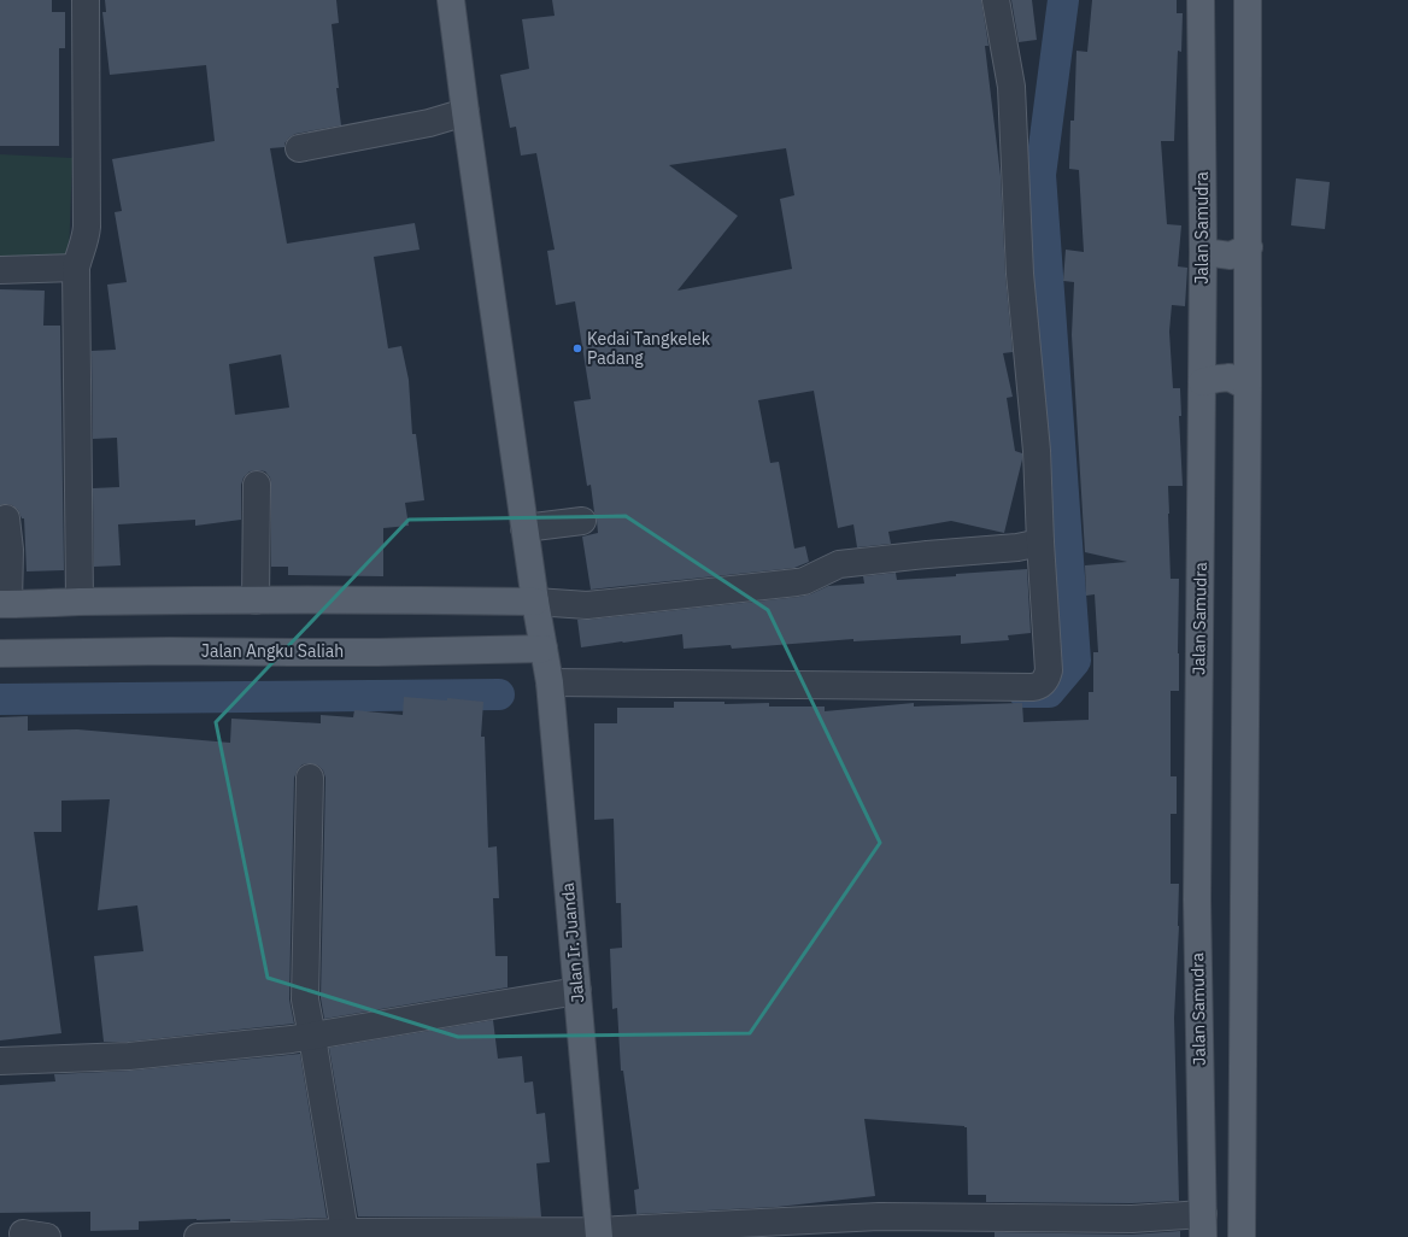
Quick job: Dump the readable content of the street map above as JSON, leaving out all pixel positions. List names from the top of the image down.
{
  "streets": {
    "main road": ["Jalan Samudra", "Jalan Angku Saliah", "Jalan Ir. Juanda"]
  },
  "crossings": [
    ["Jalan Angku Saliah", "Jalan Ir. Juanda"]
  ],
  "places": ["Kedai Tangkelek Padang"]
}
